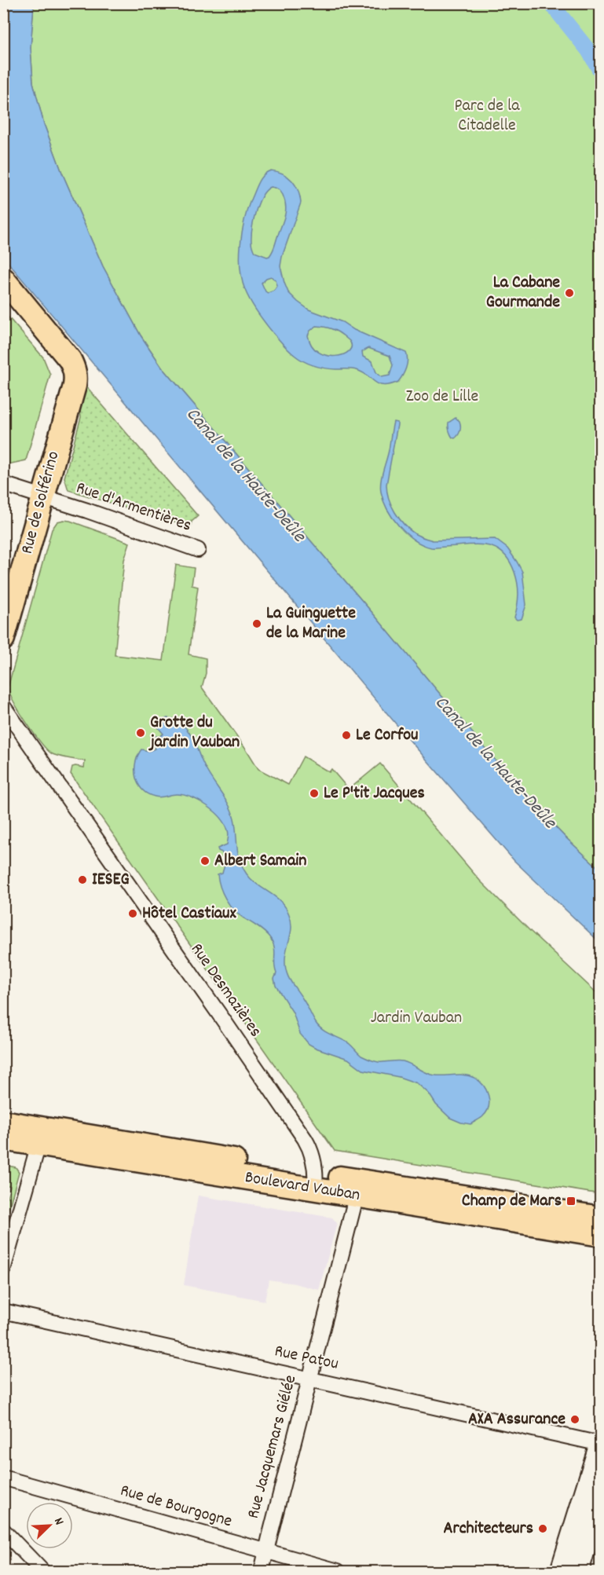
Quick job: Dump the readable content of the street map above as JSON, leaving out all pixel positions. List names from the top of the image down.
{
  "streets": {
    "main road": ["Rue de Solférino", "Boulevard Vauban"],
    "street": [
      "Rue d'Armentières",
      "Rue Desmazières",
      "Rue Patou",
      "Rue Jacquemars Giélée",
      "Rue de Bourgogne"
    ]
  },
  "crossings": [
    ["Rue de Solférino", "Rue d'Armentières"],
    ["Rue Desmazières", "Boulevard Vauban"],
    ["Boulevard Vauban", "Rue Jacquemars Giélée"],
    ["Rue Patou", "Rue Jacquemars Giélée"],
    ["Rue Jacquemars Giélée", "Rue de Bourgogne"]
  ],
  "water": ["Canal de la Haute-Deûle"],
  "parks": ["Parc de la Citadelle", "Zoo de Lille", "Jardin Vauban"],
  "places": {
    "other": [
      "La Cabane Gourmande",
      "La Guinguette de la Marine",
      "Grotte du jardin Vauban",
      "Le Corfou",
      "Le P'tit Jacques",
      "Albert Samain",
      "IESEG",
      "Hôtel Castiaux",
      "AXA Assurance",
      "Architecteurs"
    ],
    "transit": ["Champ de Mars"]
  },
  "north": "top right"
}
